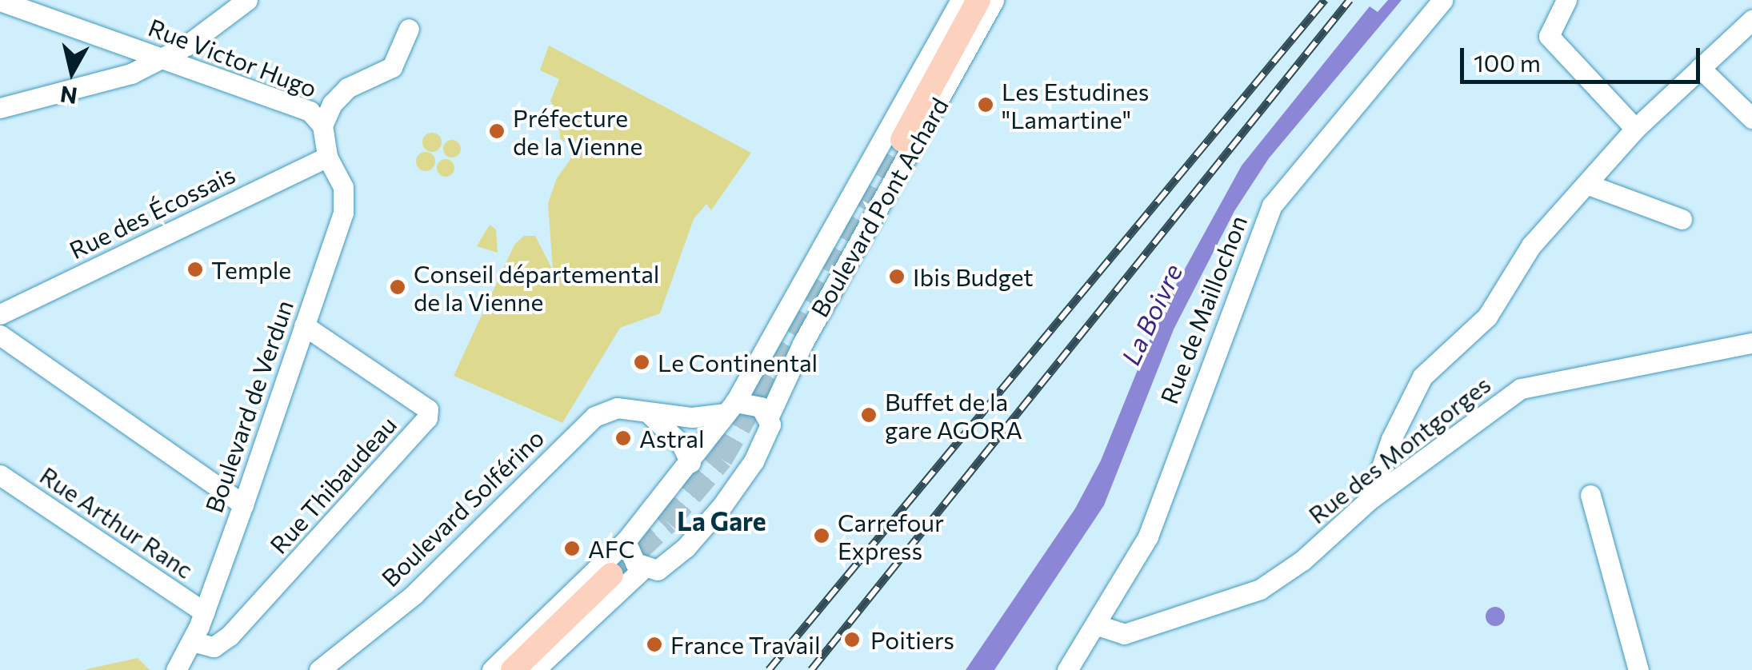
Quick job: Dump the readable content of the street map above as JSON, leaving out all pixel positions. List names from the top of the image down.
{
  "streets": {
    "main road": ["Boulevard Pont Achard"],
    "street": [
      "Rue Victor Hugo",
      "Rue des Écossais",
      "Rue de Maillochon",
      "Boulevard de Verdun",
      "Rue des Montgorges",
      "Rue Thibaudeau",
      "Boulevard Solférino",
      "Rue Arthur Ranc"
    ]
  },
  "crossings": [
    ["Rue Victor Hugo", "Rue des Écossais"],
    ["Rue Victor Hugo", "Boulevard de Verdun"],
    ["Boulevard Pont Achard", "Boulevard Solférino"],
    ["Rue des Écossais", "Boulevard de Verdun"],
    ["Rue de Maillochon", "Rue des Montgorges"],
    ["Boulevard de Verdun", "Rue Thibaudeau"],
    ["Boulevard de Verdun", "Rue Arthur Ranc"]
  ],
  "districts": ["La Gare"],
  "water": ["La Boivre"],
  "places": [
    "Les Estudines \"Lamartine\"",
    "Préfecture de la Vienne",
    "Temple",
    "Ibis Budget",
    "Conseil départemental de la Vienne",
    "Le Continental",
    "Buffet de la gare AGORA",
    "Astral",
    "Carrefour Express",
    "AFC",
    "Poitiers",
    "France Travail"
  ],
  "scale_bar": "100 m",
  "north": "bottom"
}
